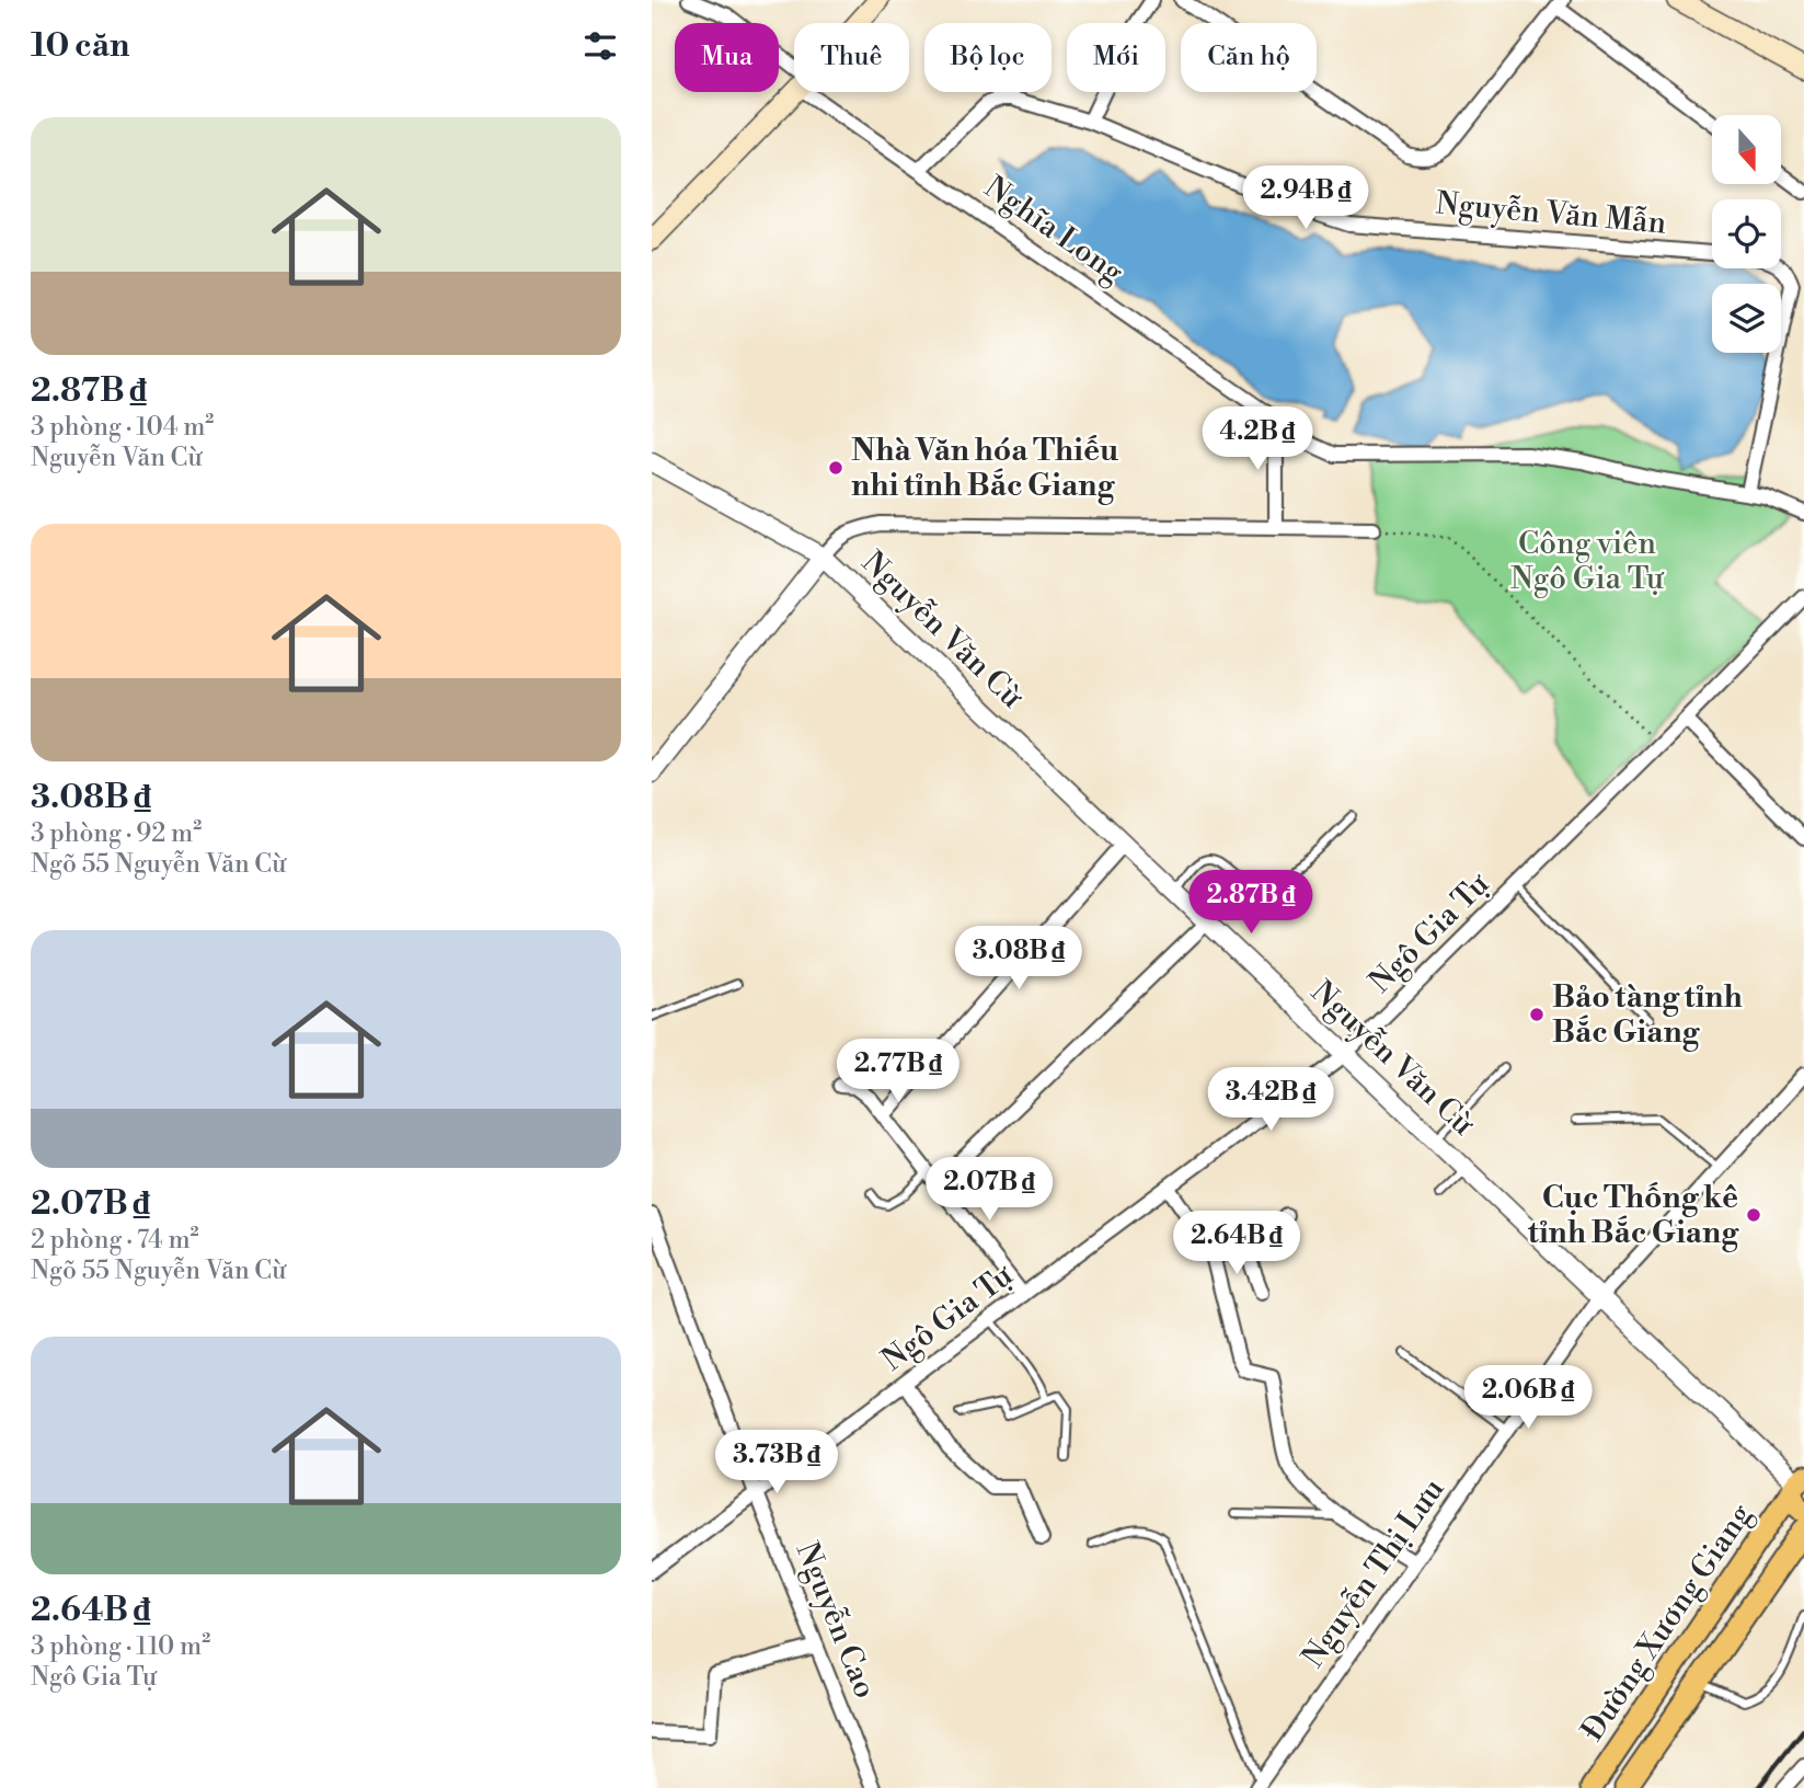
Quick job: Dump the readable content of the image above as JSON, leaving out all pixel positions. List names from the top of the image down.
{
  "streets": {
    "main road": ["Đường Xương Giang"],
    "street": [
      "Nguyễn Văn Mẫn",
      "Nghĩa Long",
      "Nguyễn Văn Cừ",
      "Ngô Gia Tự",
      "Nguyễn Thị Lưu",
      "Nguyễn Cao"
    ]
  },
  "crossings": [
    ["Nguyễn Văn Mẫn", "Nghĩa Long"],
    ["Nguyễn Văn Cừ", "Ngô Gia Tự"],
    ["Nguyễn Văn Cừ", "Nguyễn Thị Lưu"],
    ["Nguyễn Văn Cừ", "Đường Xương Giang"],
    ["Ngô Gia Tự", "Nguyễn Cao"]
  ],
  "parks": ["Công viên Ngô Gia Tự"],
  "places": ["Nhà Văn hóa Thiếu nhi tỉnh Bắc Giang", "Bảo tàng tỉnh Bắc Giang", "Cục Thống kê tỉnh Bắc Giang"],
  "north": "bottom",
  "page": {
    "heading": "10 căn",
    "chip": [
      "Mua",
      "Thuê",
      "Bộ lọc",
      "Mới",
      "Căn hộ"
    ],
    "list": [
      {
        "name": "2.87B ₫",
        "note": "3 phòng · 104 m² · Nguyễn Văn Cừ"
      },
      {
        "name": "3.08B ₫",
        "note": "3 phòng · 92 m² · Ngõ 55 Nguyễn Văn Cừ"
      },
      {
        "name": "2.07B ₫",
        "note": "2 phòng · 74 m² · Ngõ 55 Nguyễn Văn Cừ"
      },
      {
        "name": "2.64B ₫",
        "note": "3 phòng · 110 m² · Ngô Gia Tự"
      }
    ],
    "price": [
      "2.94B ₫",
      "4.2B ₫",
      "2.87B ₫",
      "3.08B ₫",
      "2.77B ₫",
      "3.42B ₫",
      "2.07B ₫",
      "2.64B ₫",
      "2.06B ₫",
      "3.73B ₫"
    ]
  }
}
